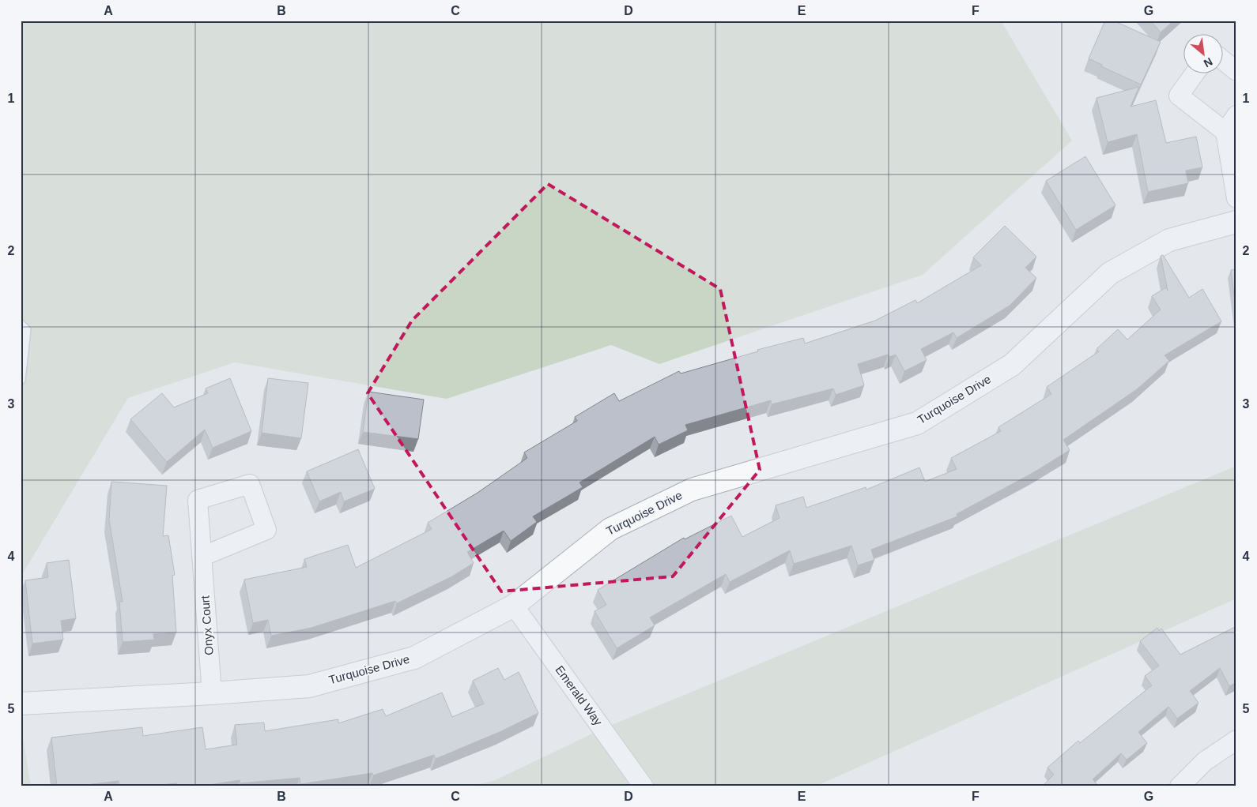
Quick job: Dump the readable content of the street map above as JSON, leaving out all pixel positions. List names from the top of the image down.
{
  "streets": {
    "street": ["Turquoise Drive", "Onyx Court", "Emerald Way"]
  },
  "crossings": [
    ["Turquoise Drive", "Onyx Court"],
    ["Turquoise Drive", "Emerald Way"]
  ],
  "north": "bottom right",
  "grid": {
    "columns": [
      "A",
      "B",
      "C",
      "D",
      "E",
      "F",
      "G"
    ],
    "rows": [
      "1",
      "2",
      "3",
      "4",
      "5"
    ]
  }
}
